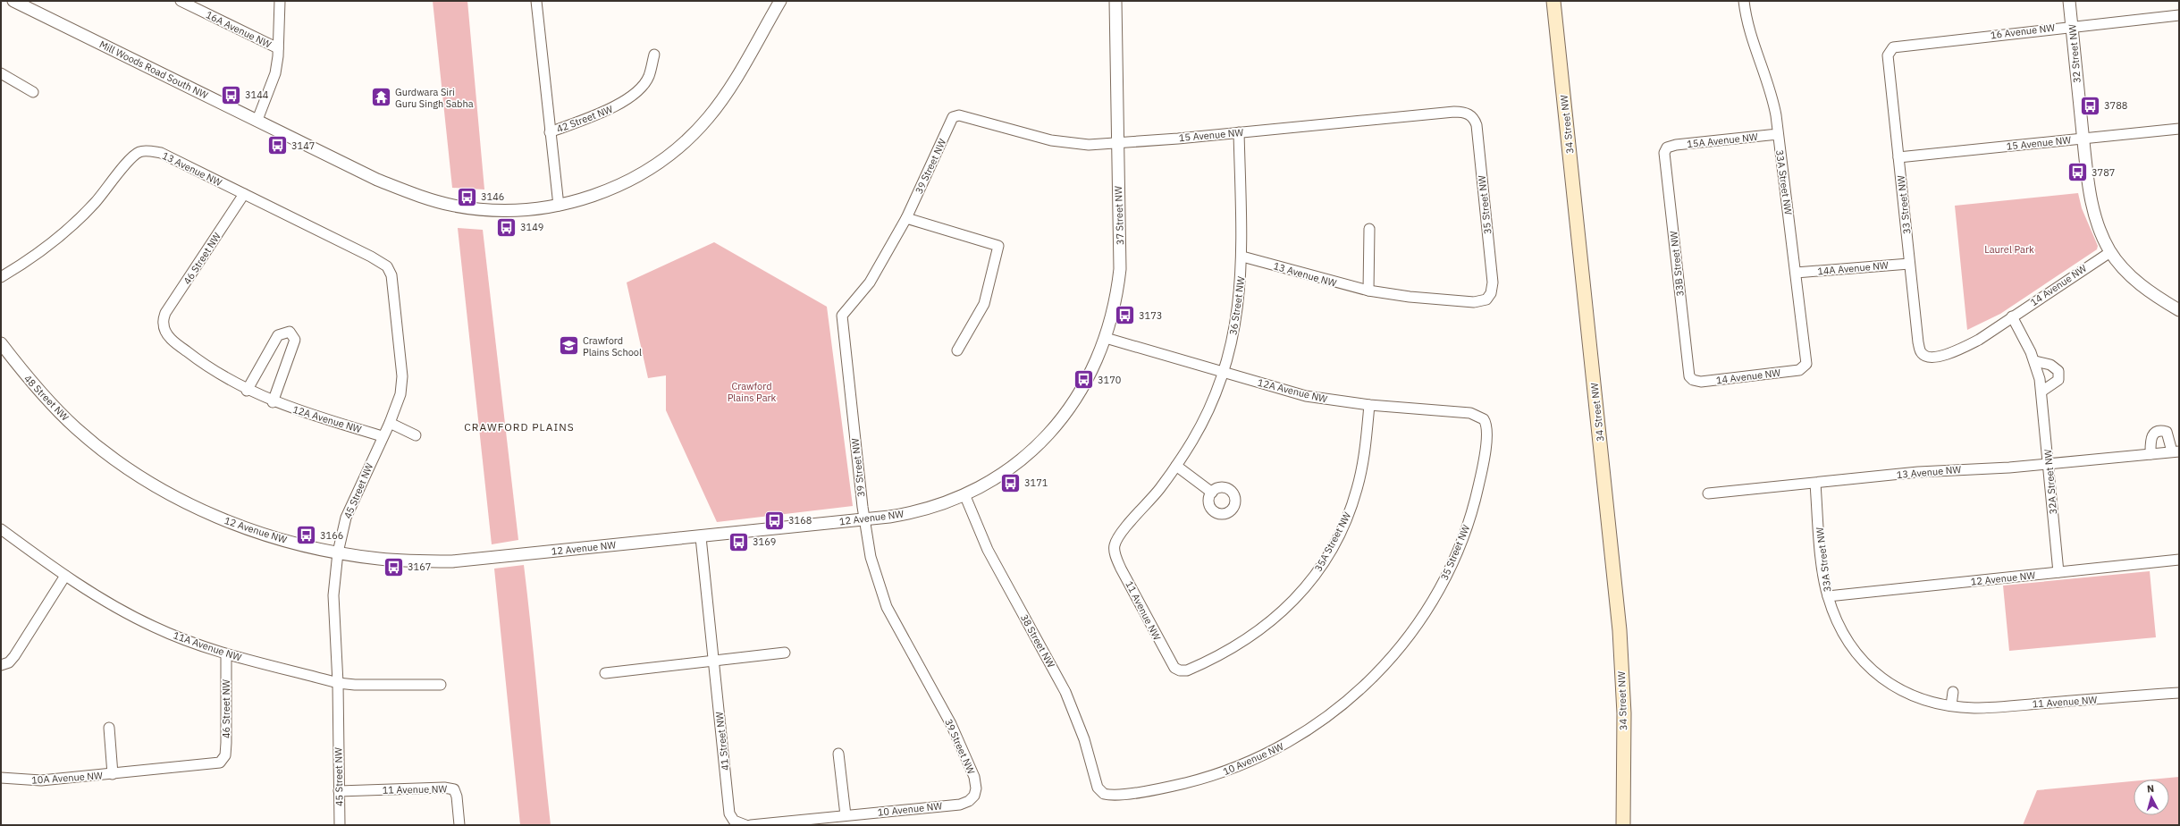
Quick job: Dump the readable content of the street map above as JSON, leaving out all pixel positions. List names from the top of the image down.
{
  "streets": {
    "main road": ["34 Street NW"],
    "street": [
      "16A Avenue NW",
      "16 Avenue NW",
      "32 Street NW",
      "Mill Woods Road South NW",
      "42 Street NW",
      "15 Avenue NW",
      "15A Avenue NW",
      "39 Street NW",
      "13 Avenue NW",
      "33A Street NW",
      "35 Street NW",
      "33 Street NW",
      "37 Street NW",
      "46 Street NW",
      "33B Street NW",
      "14A Avenue NW",
      "14 Avenue NW",
      "36 Street NW",
      "12A Avenue NW",
      "48 Street NW",
      "32A Street NW",
      "45 Street NW",
      "12 Avenue NW",
      "35A Street NW",
      "11 Avenue NW",
      "38 Street NW",
      "11A Avenue NW",
      "41 Street NW",
      "10 Avenue NW",
      "10A Avenue NW"
    ]
  },
  "crossings": [
    ["16 Avenue NW", "32 Street NW"],
    ["16 Avenue NW", "33 Street NW"],
    ["32 Street NW", "15 Avenue NW"],
    ["32 Street NW", "14 Avenue NW"],
    ["Mill Woods Road South NW", "42 Street NW"],
    ["15 Avenue NW", "39 Street NW"],
    ["15 Avenue NW", "35 Street NW"],
    ["15 Avenue NW", "33 Street NW"],
    ["15 Avenue NW", "37 Street NW"],
    ["15 Avenue NW", "36 Street NW"],
    ["15A Avenue NW", "33A Street NW"],
    ["15A Avenue NW", "33B Street NW"],
    ["39 Street NW", "12 Avenue NW"],
    ["39 Street NW", "10 Avenue NW"],
    ["13 Avenue NW", "33A Street NW"],
    ["13 Avenue NW", "35 Street NW"],
    ["13 Avenue NW", "46 Street NW"],
    ["13 Avenue NW", "36 Street NW"],
    ["13 Avenue NW", "32A Street NW"],
    ["13 Avenue NW", "45 Street NW"],
    ["33A Street NW", "14A Avenue NW"],
    ["33A Street NW", "14 Avenue NW"],
    ["33A Street NW", "12 Avenue NW"],
    ["33A Street NW", "11 Avenue NW"],
    ["35 Street NW", "12A Avenue NW"],
    ["35 Street NW", "10 Avenue NW"],
    ["33 Street NW", "14A Avenue NW"],
    ["33 Street NW", "14 Avenue NW"],
    ["37 Street NW", "12A Avenue NW"],
    ["37 Street NW", "12 Avenue NW"],
    ["46 Street NW", "12A Avenue NW"],
    ["46 Street NW", "11A Avenue NW"],
    ["46 Street NW", "10A Avenue NW"],
    ["33B Street NW", "14 Avenue NW"],
    ["14 Avenue NW", "32A Street NW"],
    ["36 Street NW", "12A Avenue NW"],
    ["36 Street NW", "11 Avenue NW"],
    ["12A Avenue NW", "45 Street NW"],
    ["12A Avenue NW", "35A Street NW"],
    ["48 Street NW", "12 Avenue NW"],
    ["32A Street NW", "12 Avenue NW"],
    ["45 Street NW", "12 Avenue NW"],
    ["45 Street NW", "11 Avenue NW"],
    ["45 Street NW", "11A Avenue NW"],
    ["12 Avenue NW", "38 Street NW"],
    ["12 Avenue NW", "41 Street NW"],
    ["35A Street NW", "11 Avenue NW"],
    ["38 Street NW", "10 Avenue NW"]
  ],
  "districts": ["CRAWFORD PLAINS"],
  "parks": ["Laurel Park", "Crawford Plains Park"],
  "places": {
    "bus stop": [
      "3144",
      "3788",
      "3147",
      "3787",
      "3146",
      "3149",
      "3173",
      "3170",
      "3171",
      "3168",
      "3166",
      "3169",
      "3167"
    ],
    "temple": ["Gurdwara Siri Guru Singh Sabha"],
    "school or university": ["Crawford Plains School"]
  },
  "north": "top"
}
